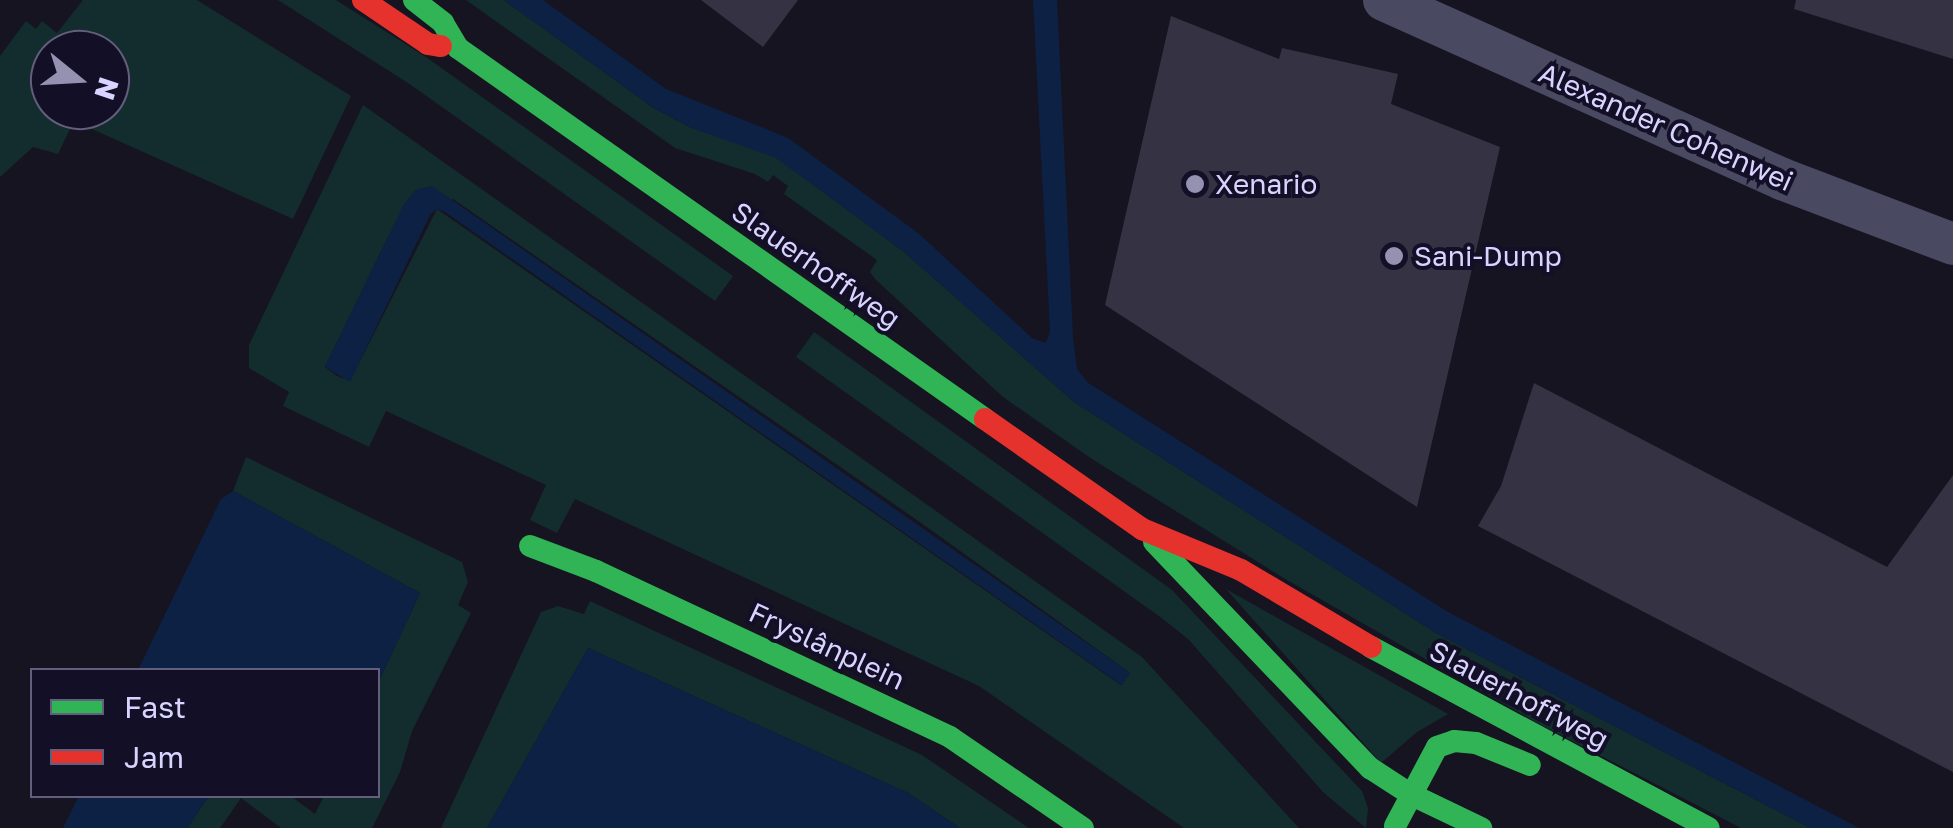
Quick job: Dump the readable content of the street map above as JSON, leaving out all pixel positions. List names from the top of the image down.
{
  "streets": {
    "main road": ["Slauerhoffweg", "Fryslânplein"],
    "street": ["Alexander Cohenwei"]
  },
  "places": ["Xenario", "Sani-Dump"],
  "legend": ["Fast", "Jam"],
  "north": "right"
}
